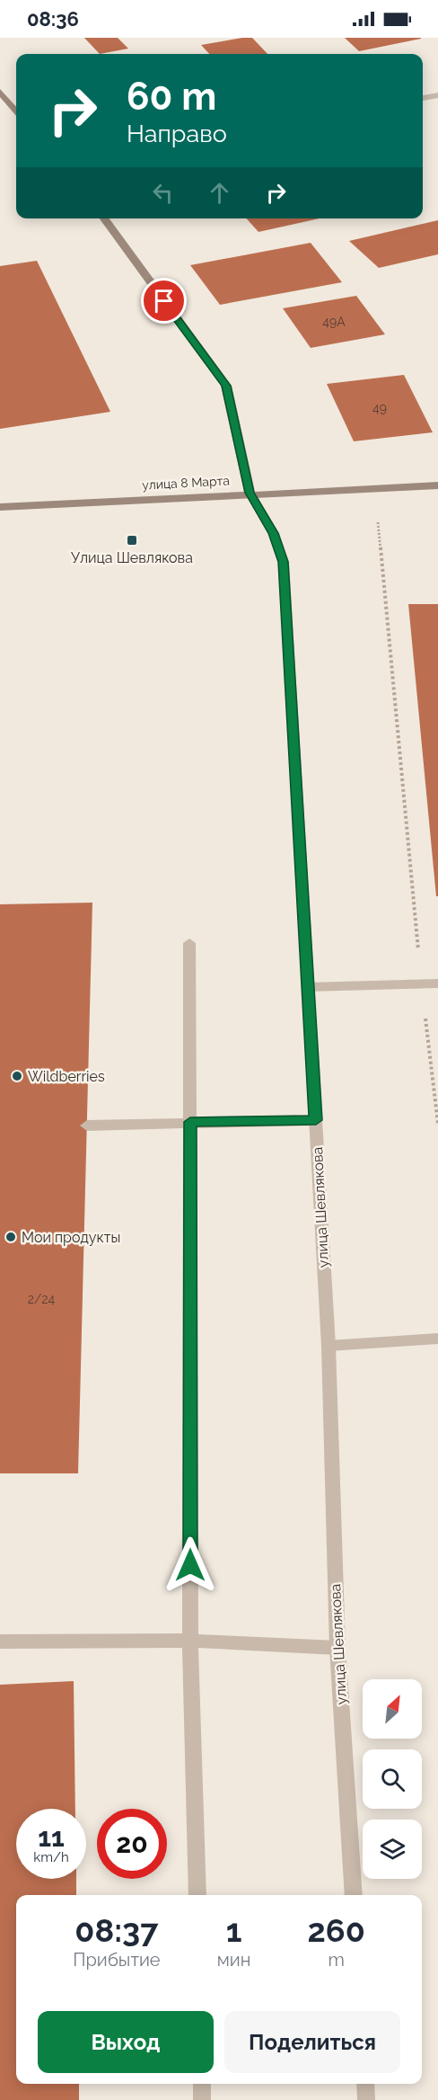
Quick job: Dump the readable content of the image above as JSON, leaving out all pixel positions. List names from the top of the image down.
{
  "streets": {
    "street": ["улица 8 Марта", "улица Шевлякова"]
  },
  "crossings": [
    ["улица 8 Марта", "улица Шевлякова"]
  ],
  "places": {
    "transit": ["Улица Шевлякова"],
    "other": ["Wildberries", "Мои продукты"]
  },
  "house_numbers": ["49А", "49", "2/24"],
  "north": "top right",
  "page": {
    "status": "08:36",
    "turn": ["60 m", "Направо"],
    "speed": "11 km/h",
    "limit": "20",
    "eta": [
      "08:37",
      "Прибытие",
      "1",
      "мин",
      "260",
      "m"
    ],
    "buttons": ["Выход", "Поделиться"]
  }
}
